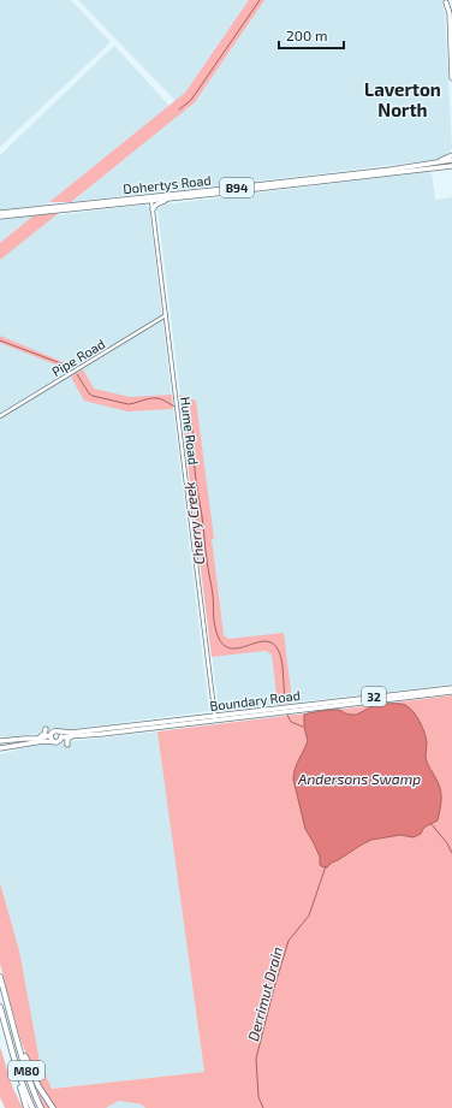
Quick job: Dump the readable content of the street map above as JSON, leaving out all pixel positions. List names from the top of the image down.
{
  "streets": {
    "highway": ["M80"],
    "main road": [
      "Dohertys Road",
      "B94",
      "32",
      "Boundary Road"
    ],
    "street": ["Pipe Road", "Hume Road"]
  },
  "crossings": [
    ["Dohertys Road", "Hume Road"],
    ["Pipe Road", "Hume Road"],
    ["Hume Road", "Boundary Road"],
    ["32", "Boundary Road"]
  ],
  "districts": ["Laverton North"],
  "water": ["Cherry Creek", "Andersons Swamp", "Derrimut Drain"],
  "scale_bar": "200 m"
}
